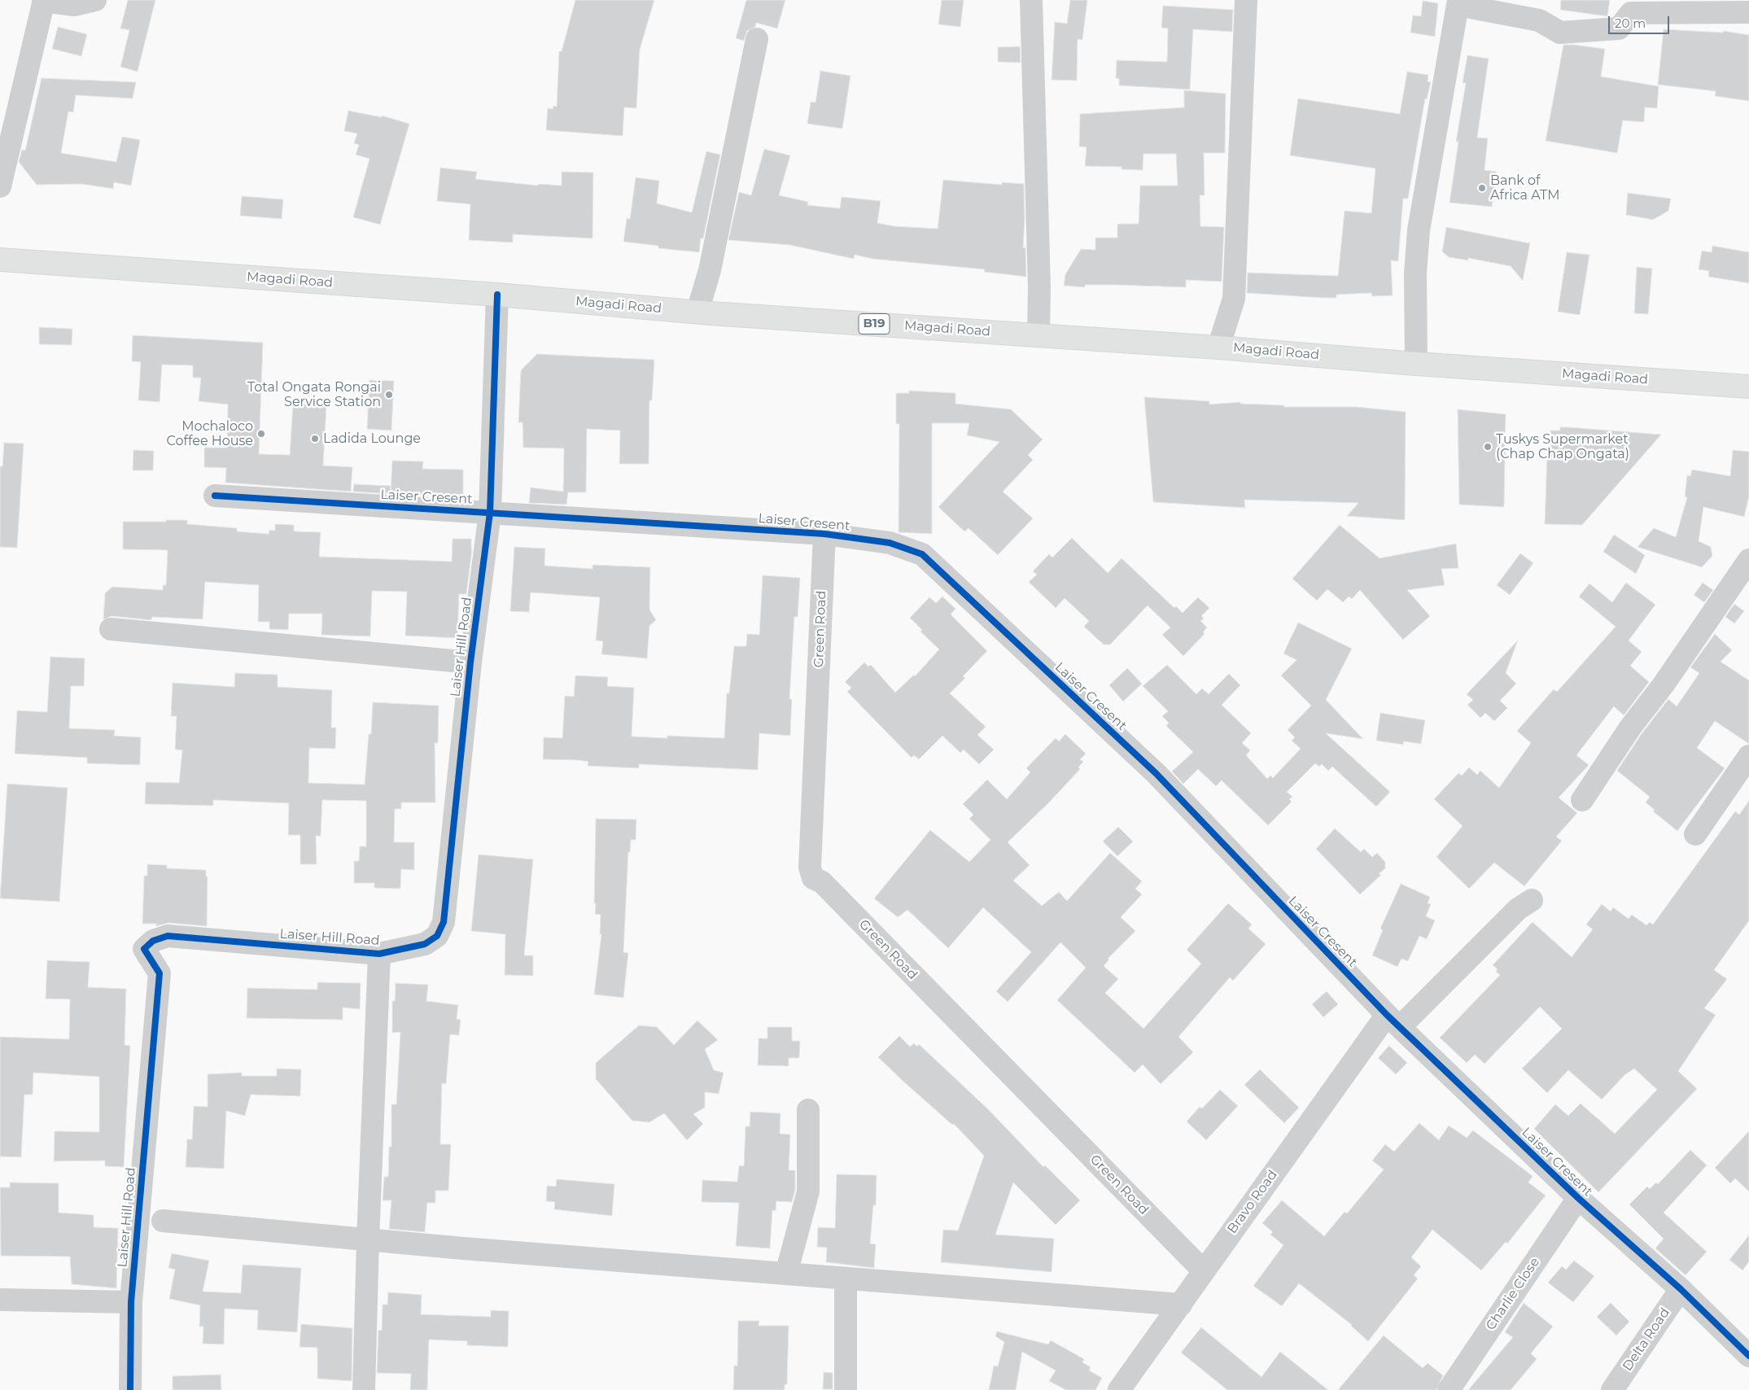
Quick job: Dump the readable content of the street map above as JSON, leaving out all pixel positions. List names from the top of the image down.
{
  "streets": {
    "highway": ["Magadi Road", "B19"],
    "street": [
      "Laiser Cresent",
      "Green Road",
      "Laiser Hill Road",
      "Bravo Road",
      "Charlie Close",
      "Delta Road"
    ]
  },
  "crossings": [
    ["Magadi Road", "Laiser Hill Road"],
    ["Laiser Cresent", "Green Road"],
    ["Laiser Cresent", "Laiser Hill Road"],
    ["Laiser Cresent", "Bravo Road"],
    ["Laiser Cresent", "Charlie Close"],
    ["Laiser Cresent", "Delta Road"],
    ["Green Road", "Bravo Road"]
  ],
  "places": [
    "Bank of Africa ATM",
    "Total Ongata Rongai Service Station",
    "Mochaloco Coffee House",
    "Ladida Lounge",
    "Tuskys Supermarket (Chap Chap Ongata)"
  ],
  "scale_bar": "20 m"
}
